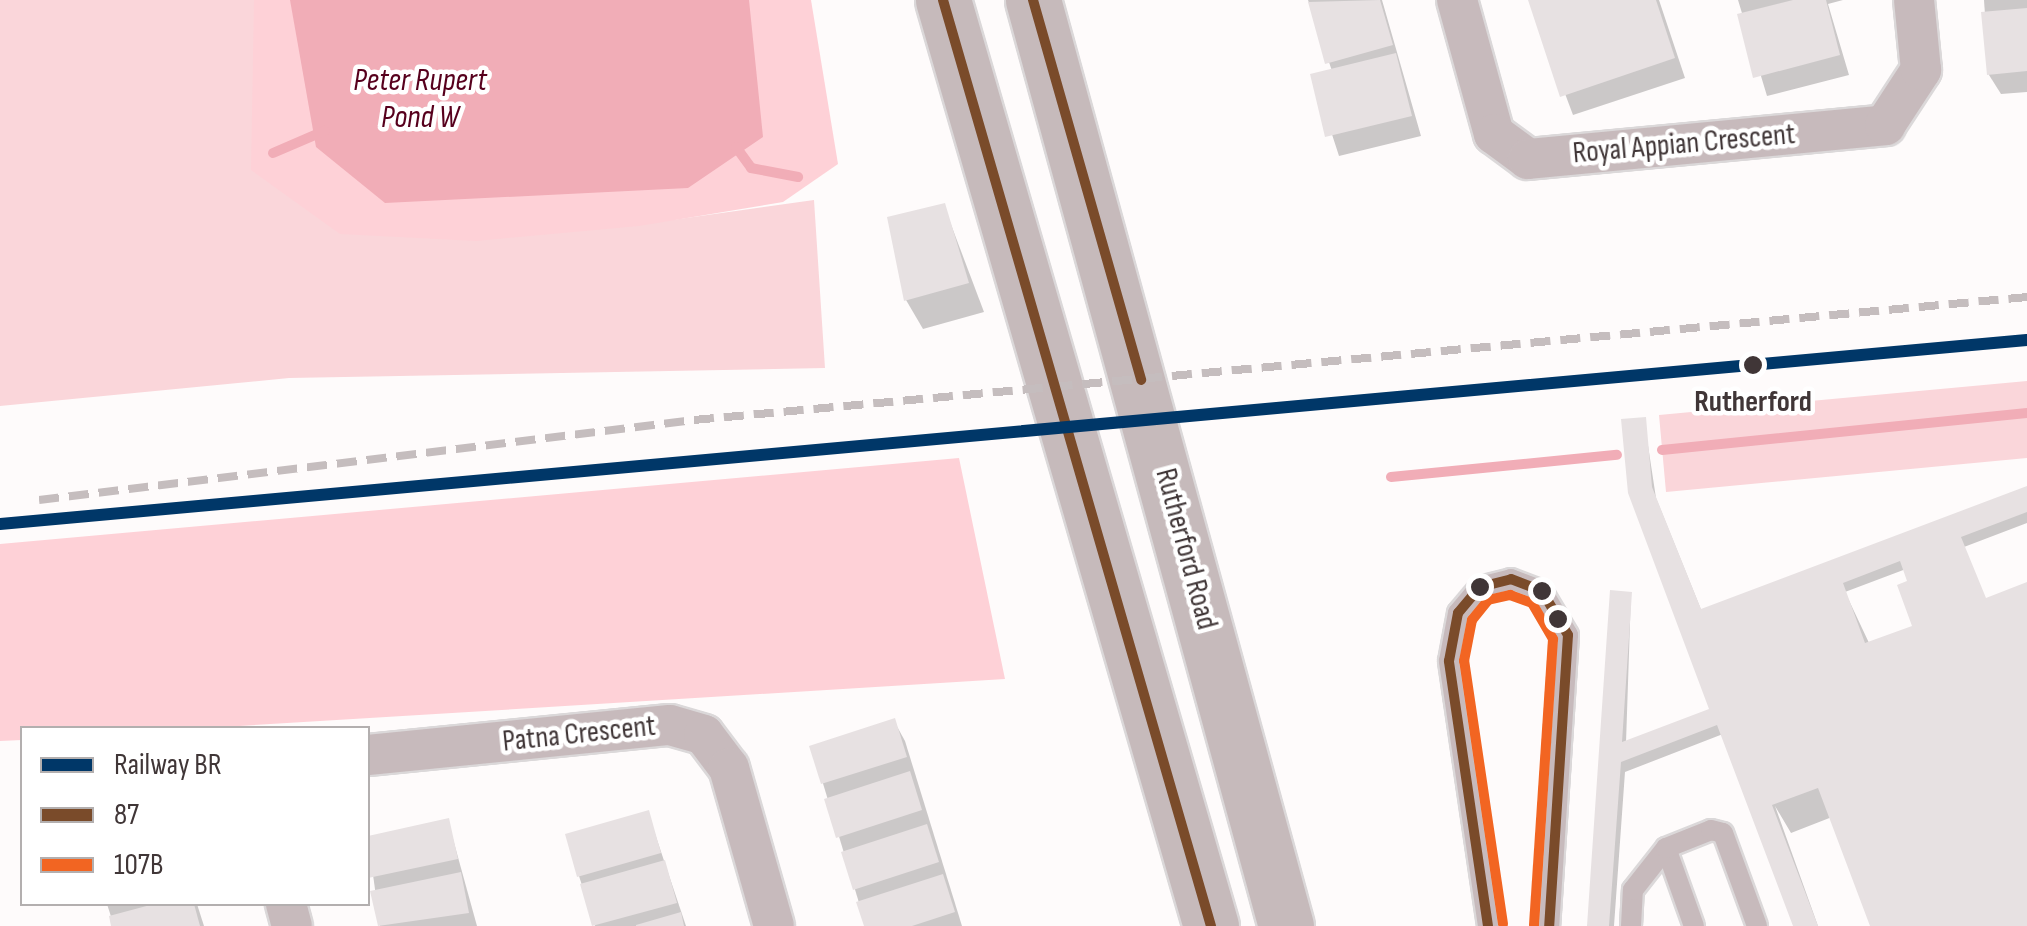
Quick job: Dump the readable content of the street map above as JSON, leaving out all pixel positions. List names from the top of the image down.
{
  "streets": {
    "main road": ["Rutherford Road"],
    "street": ["Royal Appian Crescent", "Patna Crescent"]
  },
  "water": ["Peter Rupert Pond W"],
  "places": ["Rutherford"],
  "lines": ["transit line 87", "rail line BR", "transit line 107B"],
  "legend": ["Railway BR", "87", "107B"]
}
